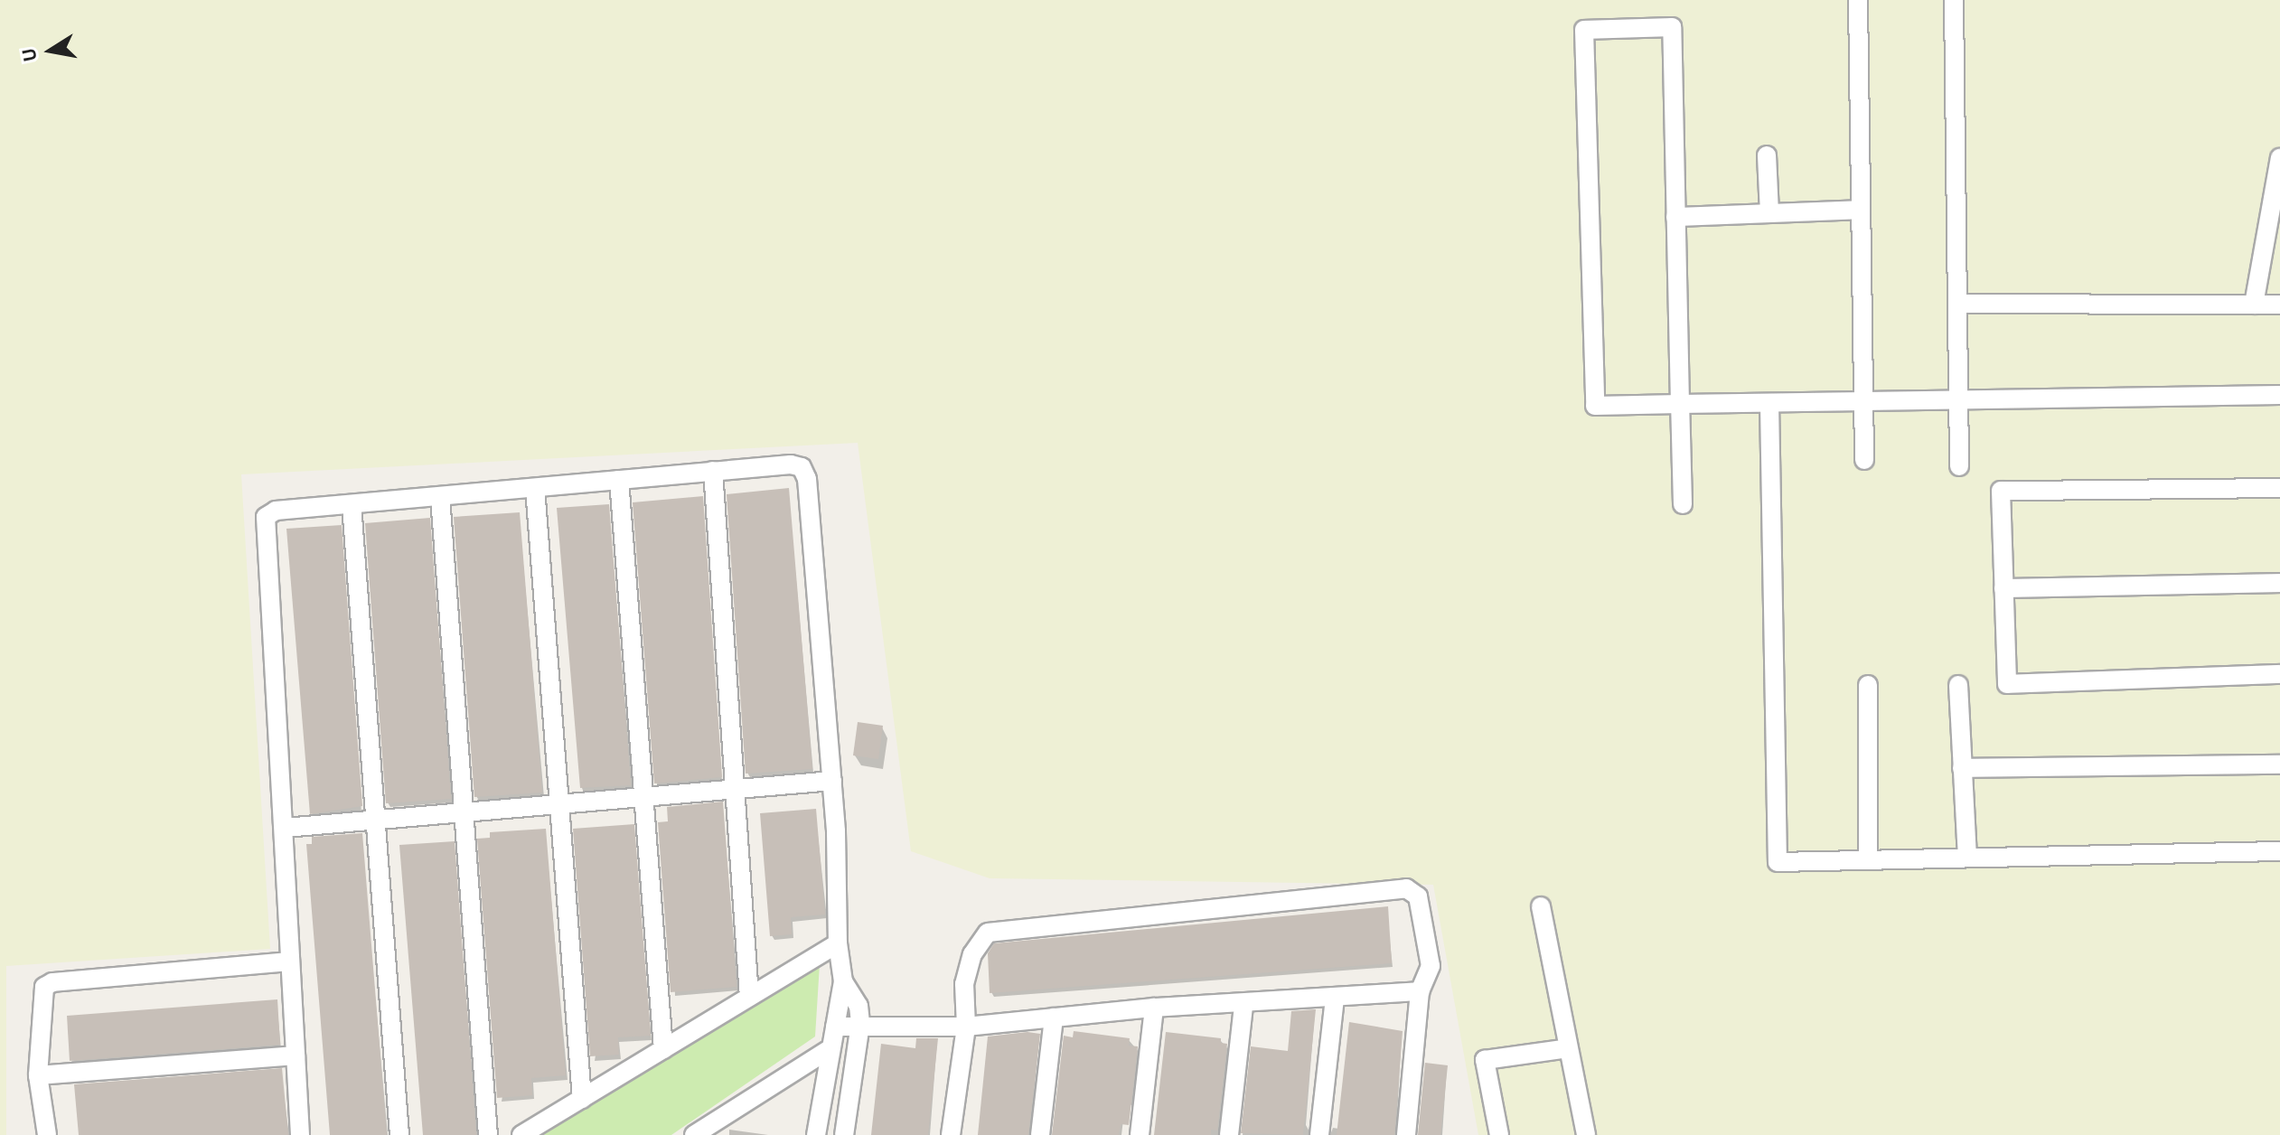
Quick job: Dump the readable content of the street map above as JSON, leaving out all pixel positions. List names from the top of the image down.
{
  "north": "left"
}
